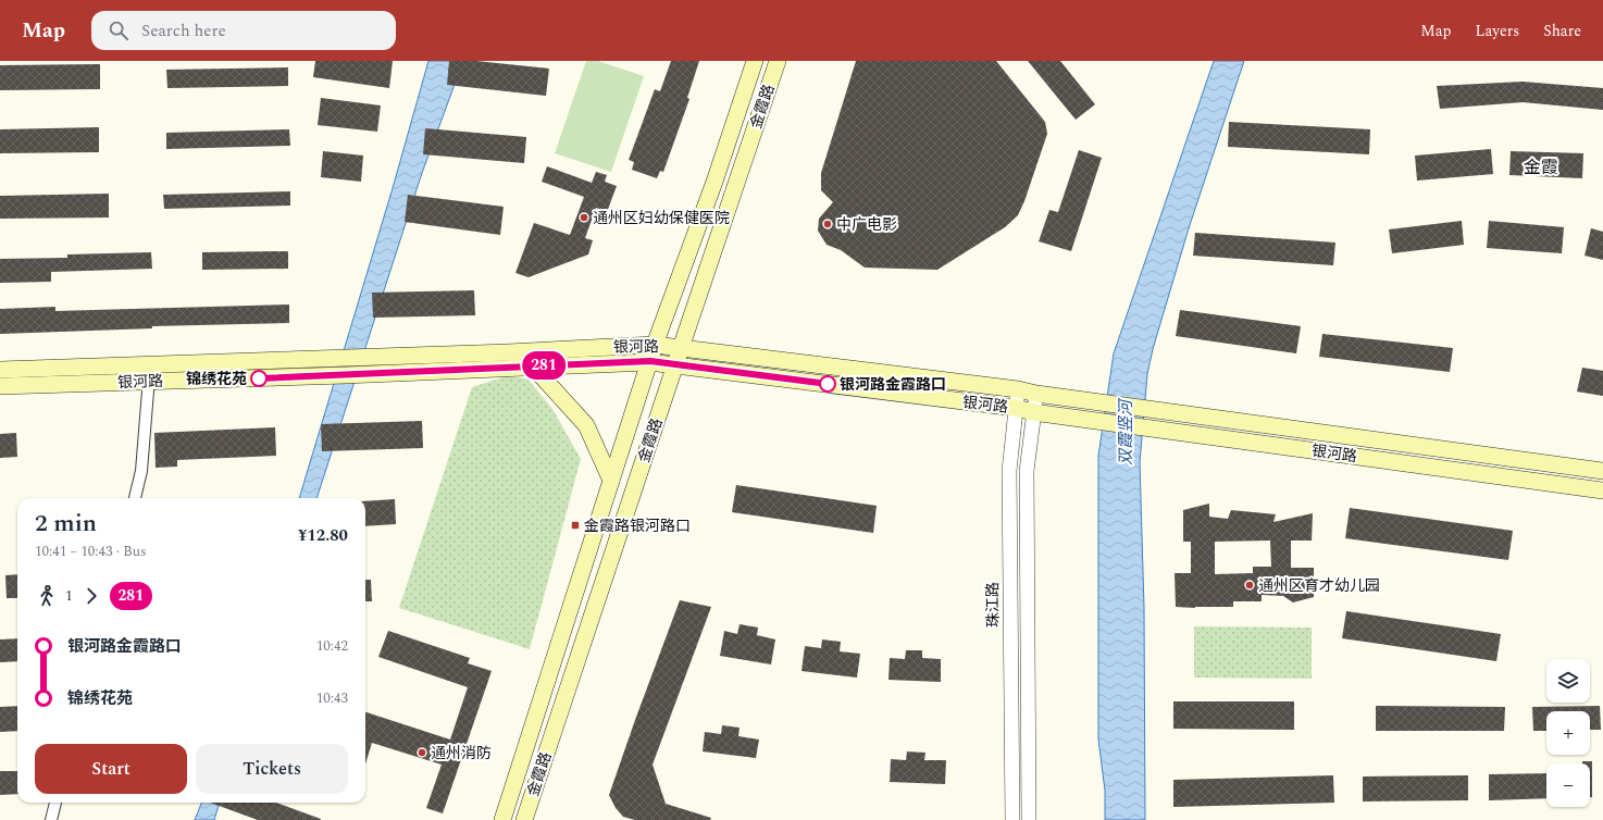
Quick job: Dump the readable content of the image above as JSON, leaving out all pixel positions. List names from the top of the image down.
{
  "streets": {
    "main road": ["金霞路", "银河路"],
    "street": ["珠江路"]
  },
  "crossings": [
    ["金霞路", "银河路"],
    ["银河路", "珠江路"]
  ],
  "districts": ["金霞"],
  "water": ["双霞竖河"],
  "places": {
    "other": [
      "通州区妇幼保健医院",
      "中广电影",
      "锦绣花苑",
      "银河路金霞路口",
      "通州区育才幼儿园",
      "通州消防"
    ],
    "transit": ["金霞路银河路口"]
  },
  "lines": ["bus line 281"],
  "page": {
    "header": "Map",
    "search": "Search here",
    "nav": ["Map", "Layers", "Share"],
    "on_map": "281",
    "heading": ["2 min", "10:41 – 10:43 · Bus", "¥12.80"],
    "legs": ["1", "281"],
    "list": [
      {
        "name": "银河路金霞路口",
        "value": "10:42"
      },
      {
        "name": "锦绣花苑",
        "value": "10:43"
      }
    ],
    "map_buttons": ["+", "−"],
    "buttons": ["Start", "Tickets"]
  }
}
